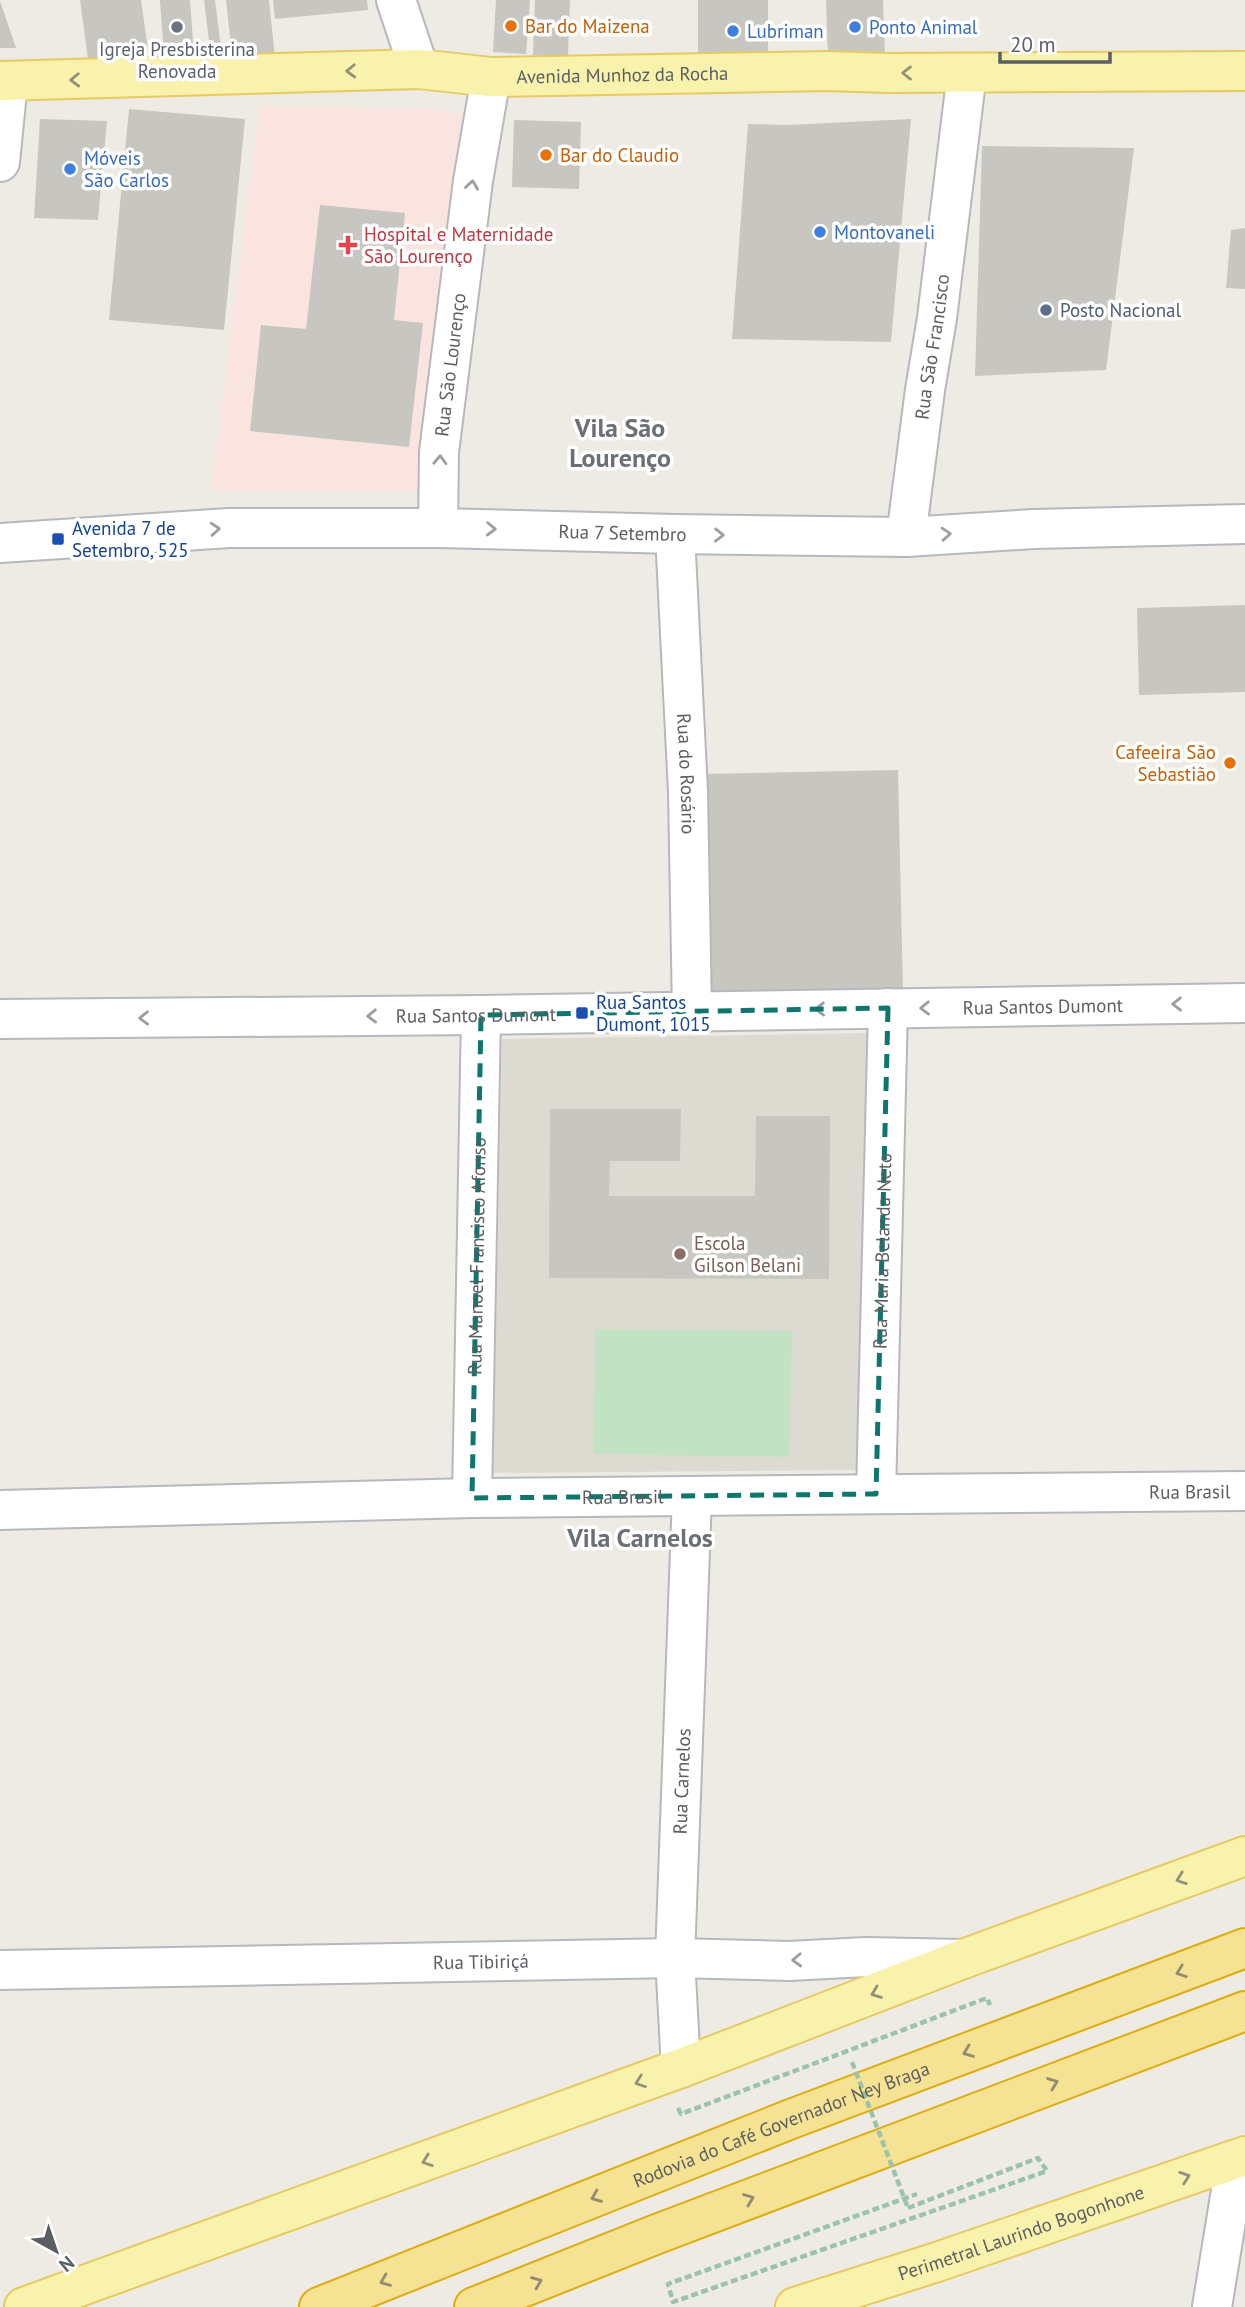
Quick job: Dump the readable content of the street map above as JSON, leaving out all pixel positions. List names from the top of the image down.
{
  "streets": {
    "highway": ["Rodovia do Café Governador Ney Braga"],
    "main road": ["Avenida Munhoz da Rocha", "Perimetral Laurindo Bogonhone"],
    "street": [
      "Rua São Francisco",
      "Rua São Lourenço",
      "Rua 7 Setembro",
      "Rua do Rosário",
      "Rua Santos Dumont",
      "Rua Maria Belanda Neto",
      "Rua Manoel Francisco Afonso",
      "Rua Brasil",
      "Rua Carnelos",
      "Rua Tibiriçá"
    ]
  },
  "crossings": [
    ["Avenida Munhoz da Rocha", "Rua São Francisco"],
    ["Avenida Munhoz da Rocha", "Rua São Lourenço"],
    ["Rua São Francisco", "Rua 7 Setembro"],
    ["Rua São Lourenço", "Rua 7 Setembro"],
    ["Rua 7 Setembro", "Rua do Rosário"],
    ["Rua do Rosário", "Rua Santos Dumont"],
    ["Rua Santos Dumont", "Rua Maria Belanda Neto"],
    ["Rua Santos Dumont", "Rua Manoel Francisco Afonso"],
    ["Rua Maria Belanda Neto", "Rua Brasil"],
    ["Rua Manoel Francisco Afonso", "Rua Brasil"],
    ["Rua Brasil", "Rua Carnelos"],
    ["Rua Carnelos", "Rua Tibiriçá"]
  ],
  "one_way": [
    "Avenida Munhoz da Rocha",
    "Rua São Lourenço",
    "Rua 7 Setembro",
    "Rua Santos Dumont"
  ],
  "districts": ["Vila São Lourenço", "Vila Carnelos"],
  "places": {
    "other": [
      "Bar do Maizena",
      "Igreja Presbisterina Renovada",
      "Ponto Animal",
      "Lubriman",
      "Bar do Claudio",
      "Móveis São Carlos",
      "Montovaneli",
      "Posto Nacional",
      "Cafeeira São Sebastião",
      "Escola Gilson Belani"
    ],
    "health": ["Hospital e Maternidade São Lourenço"],
    "transit": ["Avenida 7 de Setembro, 525", "Rua Santos Dumont, 1015"]
  },
  "scale_bar": "20 m",
  "north": "bottom right"
}
